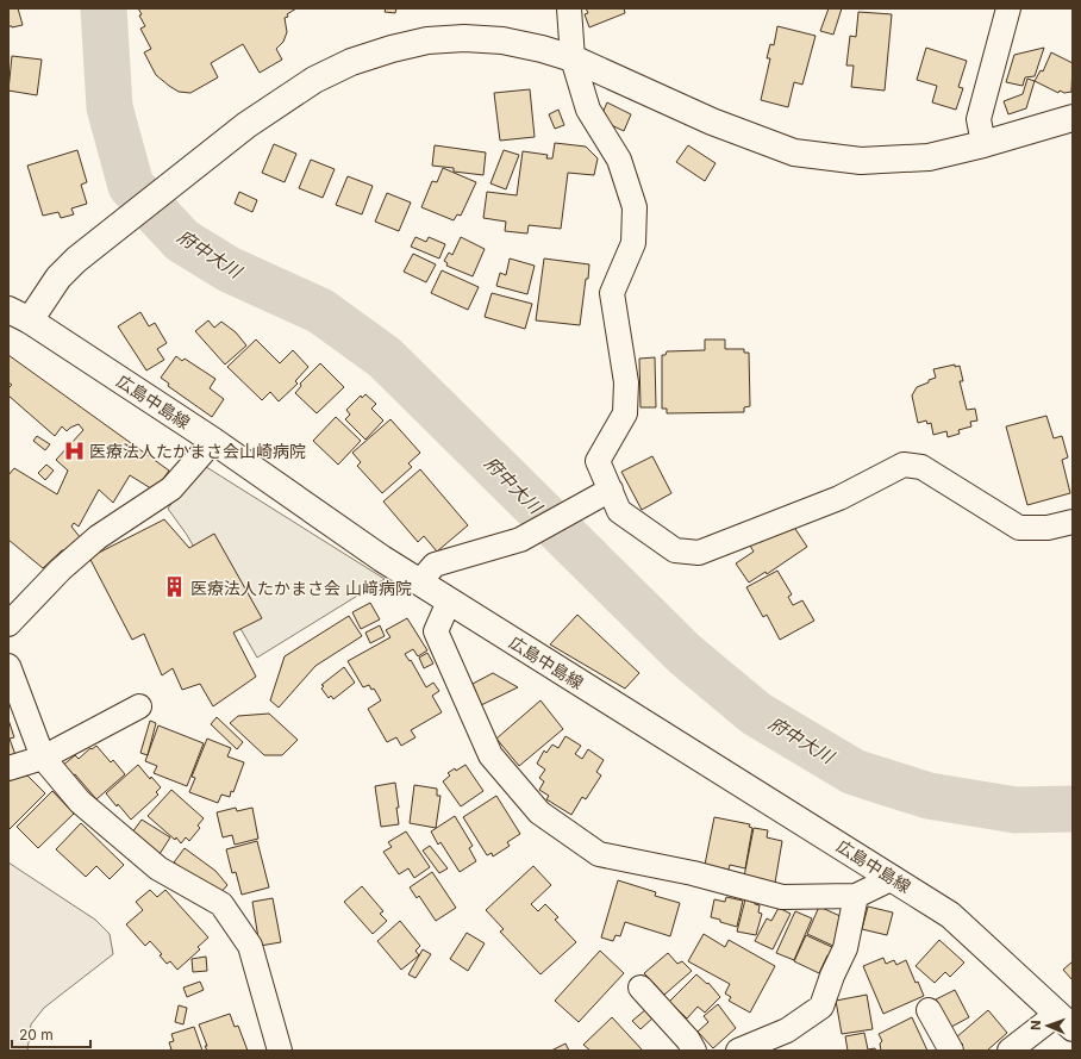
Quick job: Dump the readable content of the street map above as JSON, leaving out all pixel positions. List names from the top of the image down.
{
  "streets": {
    "main road": ["広島中島線"]
  },
  "water": ["府中大川"],
  "places": {
    "hospital": ["医療法人たかまさ会山崎病院"],
    "building": ["医療法人たかまさ会 山﨑病院"]
  },
  "scale_bar": "20 m",
  "north": "left"
}
